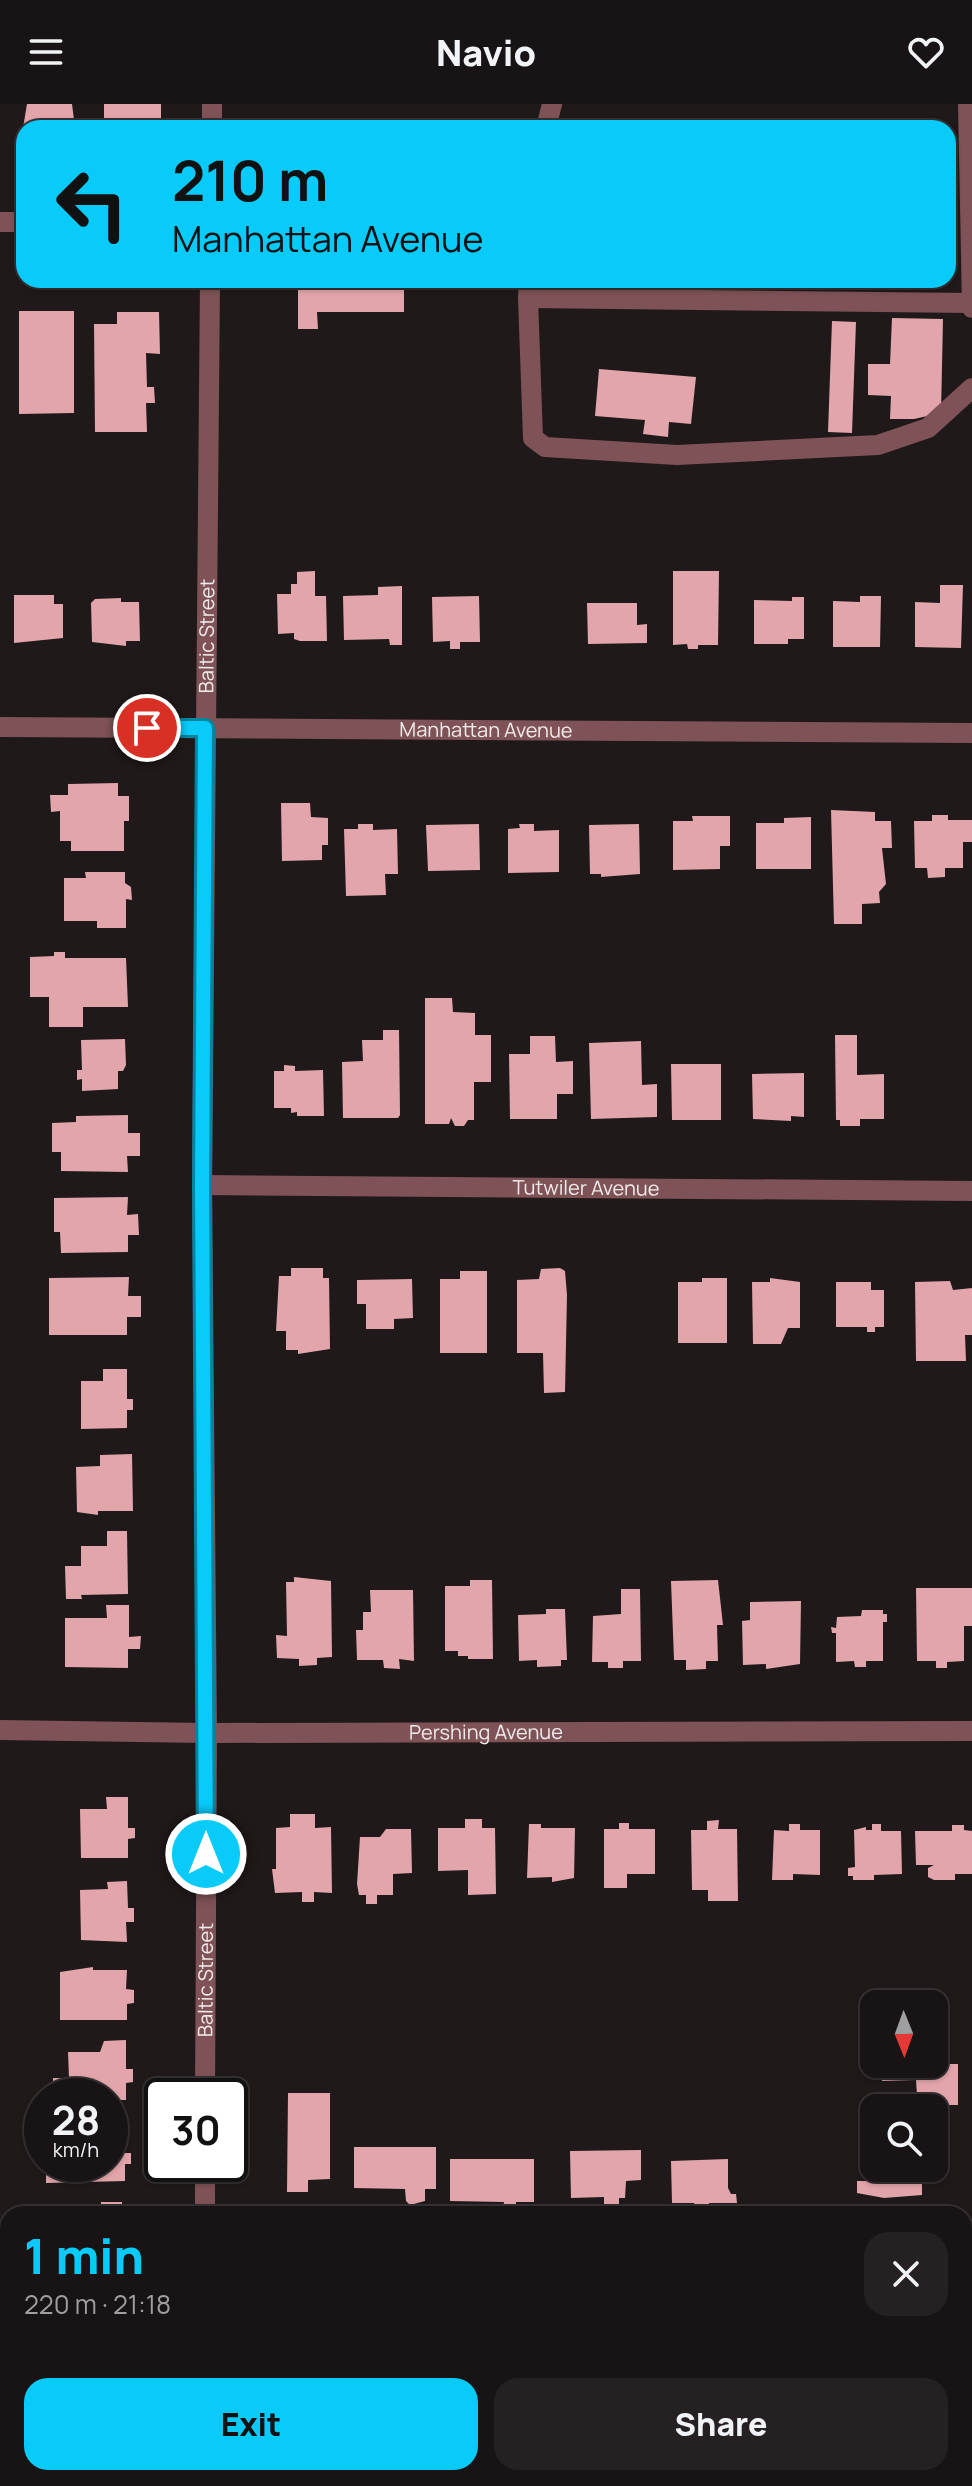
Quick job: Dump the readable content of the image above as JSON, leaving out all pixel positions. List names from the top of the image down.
{
  "streets": {
    "street": [
      "Baltic Street",
      "Manhattan Avenue",
      "Tutwiler Avenue",
      "Pershing Avenue"
    ]
  },
  "crossings": [
    ["Baltic Street", "Manhattan Avenue"],
    ["Baltic Street", "Tutwiler Avenue"],
    ["Baltic Street", "Pershing Avenue"]
  ],
  "north": "bottom",
  "page": {
    "header": "Navio",
    "turn": ["210 m", "Manhattan Avenue"],
    "speed": "28 km/h",
    "limit": "30",
    "heading": ["1 min", "220 m · 21:18"],
    "buttons": ["Exit", "Share"]
  }
}
